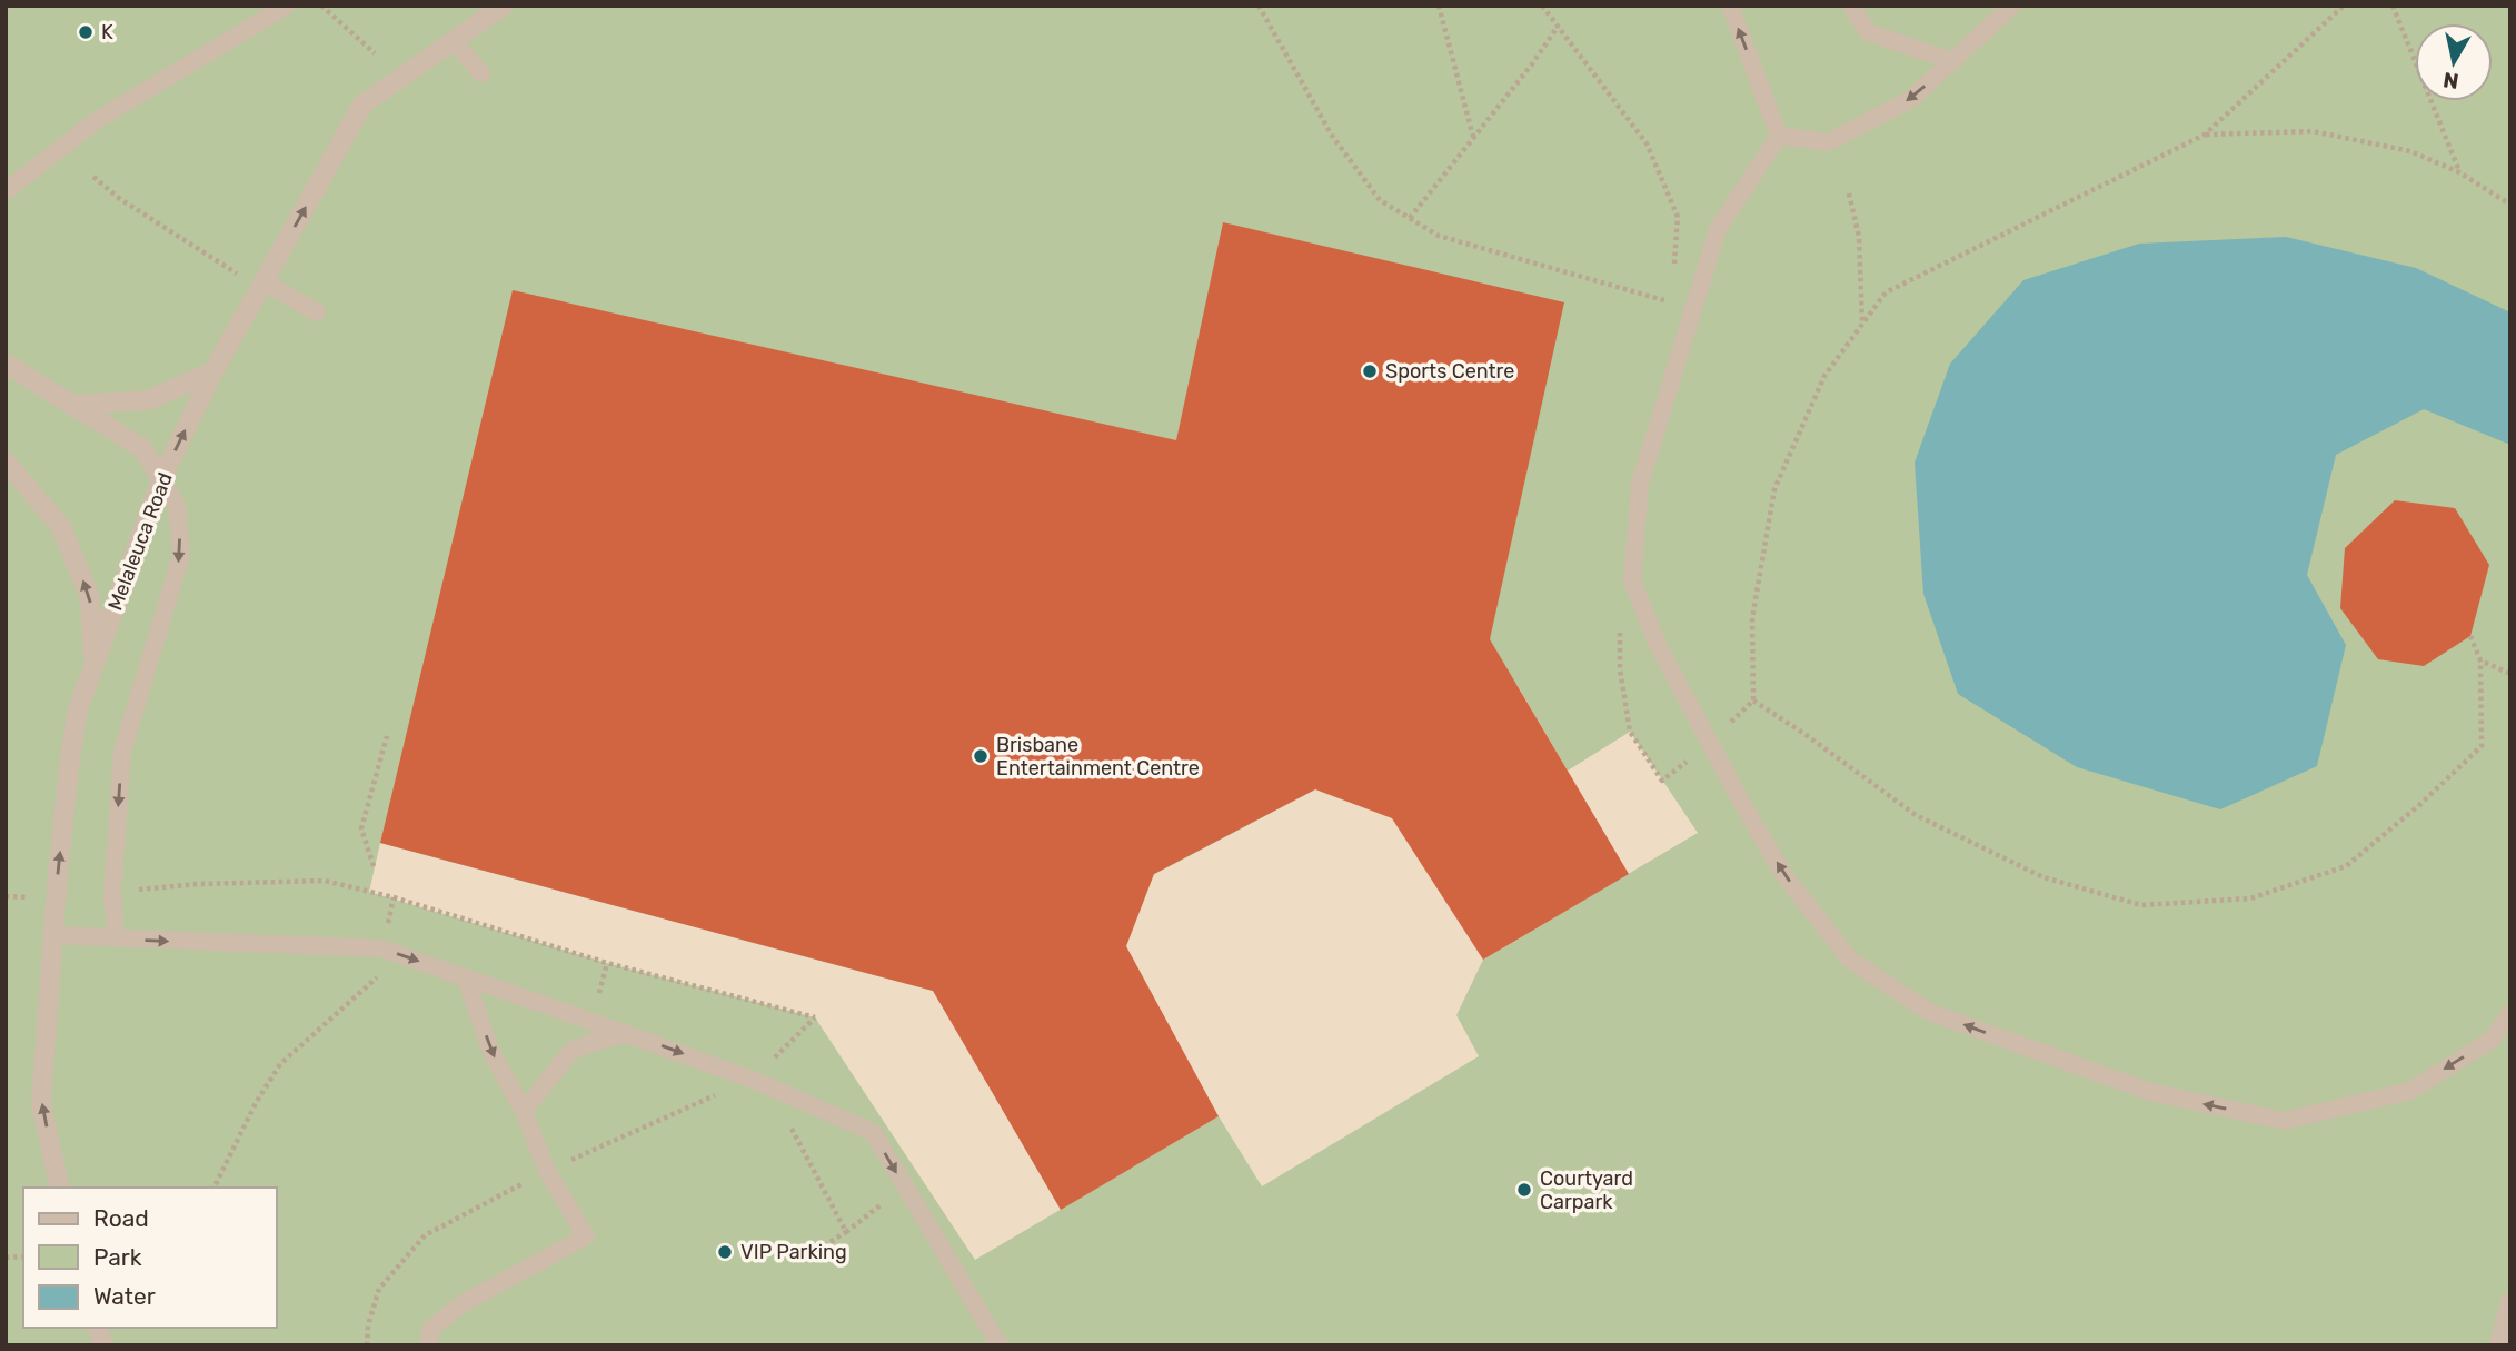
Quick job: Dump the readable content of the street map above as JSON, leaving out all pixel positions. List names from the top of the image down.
{
  "streets": {
    "street": ["Melaleuca Road"]
  },
  "one_way": ["Melaleuca Road"],
  "places": [
    "K",
    "Sports Centre",
    "Brisbane Entertainment Centre",
    "Courtyard Carpark",
    "VIP Parking"
  ],
  "legend": ["Road", "Park", "Water"],
  "north": "bottom"
}
